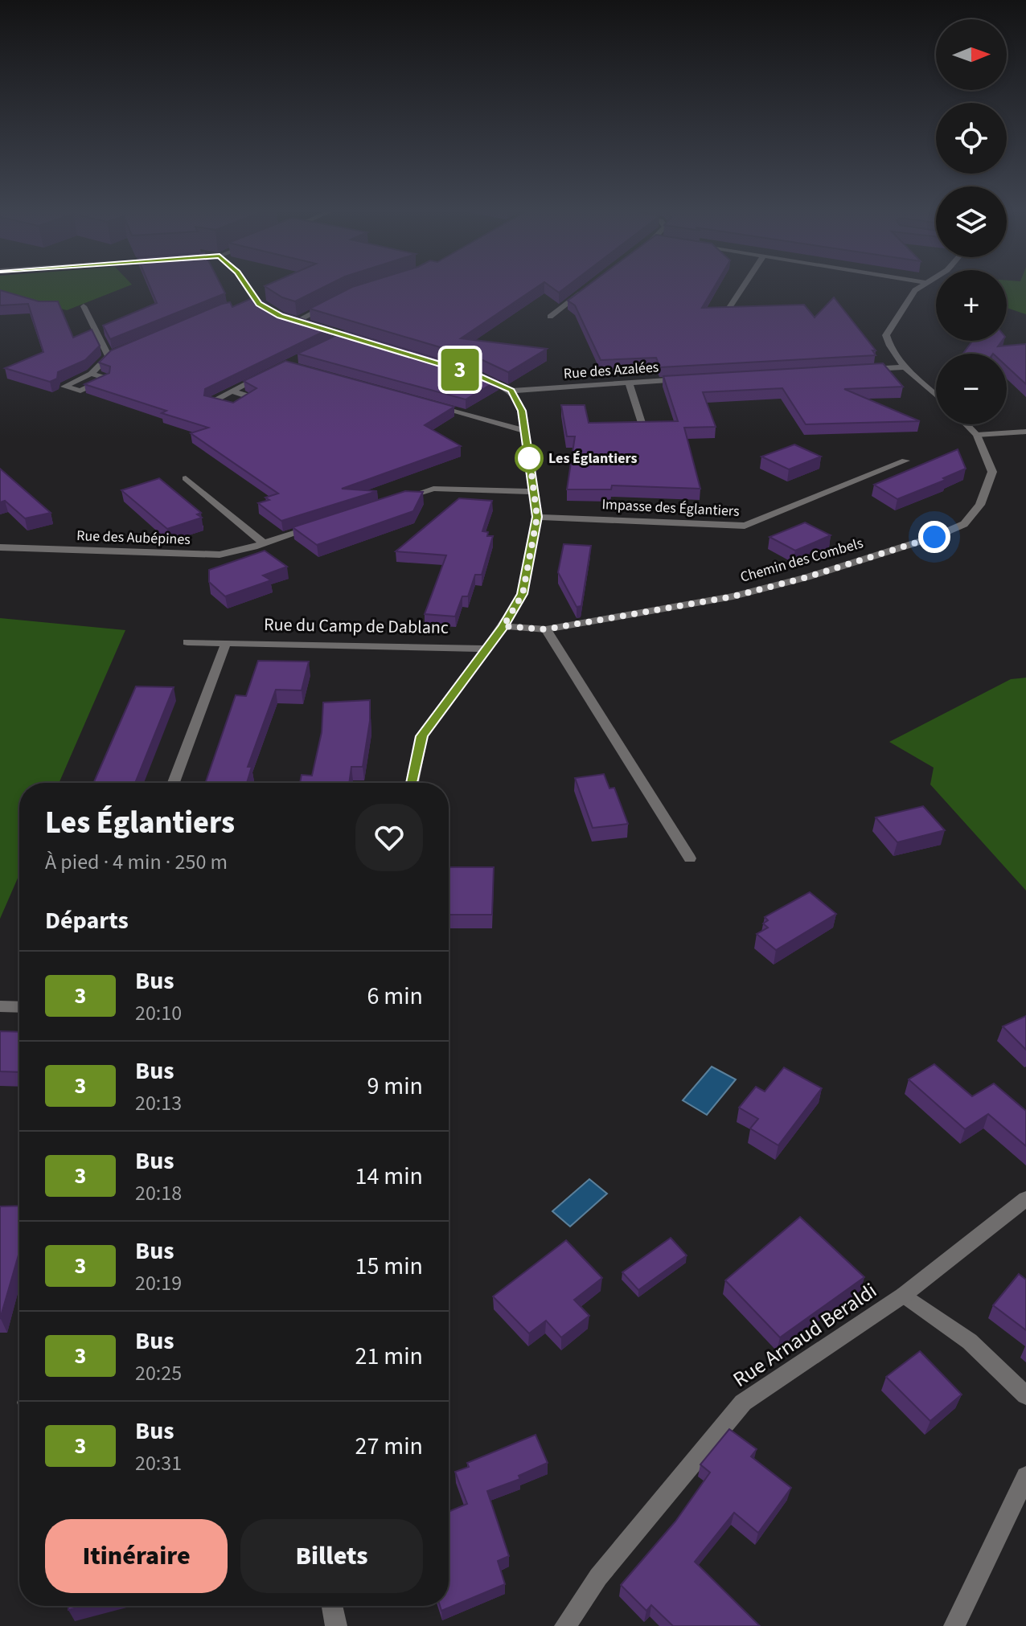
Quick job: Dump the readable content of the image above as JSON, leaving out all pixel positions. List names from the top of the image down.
{
  "streets": {
    "street": [
      "Rue des Azalées",
      "Impasse des Églantiers",
      "Rue des Aubépines",
      "Chemin des Combels",
      "Rue du Camp de Dablanc",
      "Rue Arnaud Beraldi"
    ]
  },
  "places": ["Les Églantiers"],
  "lines": ["bus line 3"],
  "north": "right",
  "page": {
    "on_map": "3",
    "map_buttons": ["+", "−"],
    "heading": [
      ["Les Églantiers", "À pied · 4 min · 250 m"],
      "Départs"
    ],
    "list": [
      {
        "mark": "3",
        "name": "Bus",
        "note": "20:10",
        "value": "6 min"
      },
      {
        "mark": "3",
        "name": "Bus",
        "note": "20:13",
        "value": "9 min"
      },
      {
        "mark": "3",
        "name": "Bus",
        "note": "20:18",
        "value": "14 min"
      },
      {
        "mark": "3",
        "name": "Bus",
        "note": "20:19",
        "value": "15 min"
      },
      {
        "mark": "3",
        "name": "Bus",
        "note": "20:25",
        "value": "21 min"
      },
      {
        "mark": "3",
        "name": "Bus",
        "note": "20:31",
        "value": "27 min"
      }
    ],
    "buttons": ["Itinéraire", "Billets"]
  }
}
